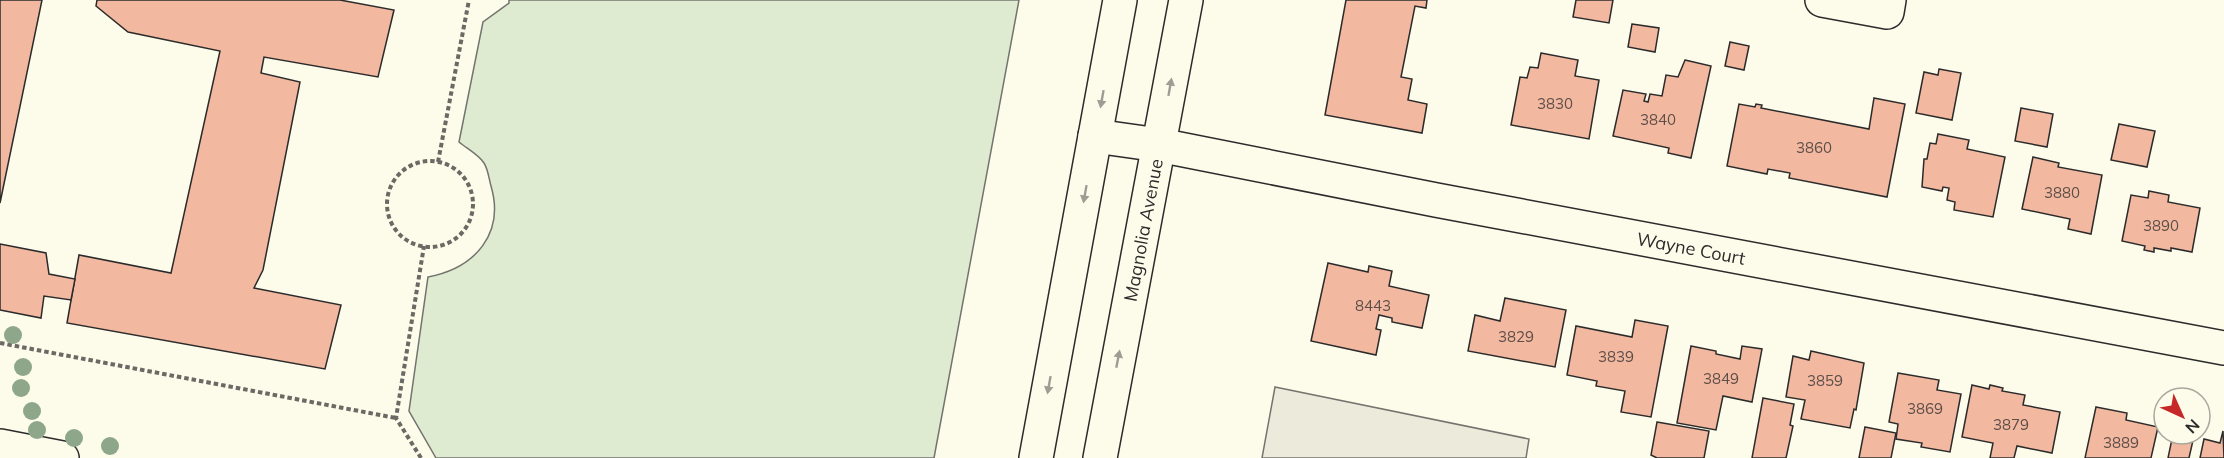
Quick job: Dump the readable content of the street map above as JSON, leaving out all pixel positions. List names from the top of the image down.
{
  "streets": {
    "street": ["Magnolia Avenue", "Wayne Court"]
  },
  "crossings": [
    ["Magnolia Avenue", "Wayne Court"]
  ],
  "house_numbers": [
    "3830",
    "3840",
    "3860",
    "3880",
    "3890",
    "8443",
    "3829",
    "3839",
    "3849",
    "3859",
    "3869",
    "3879",
    "3889"
  ],
  "north": "bottom right"
}
